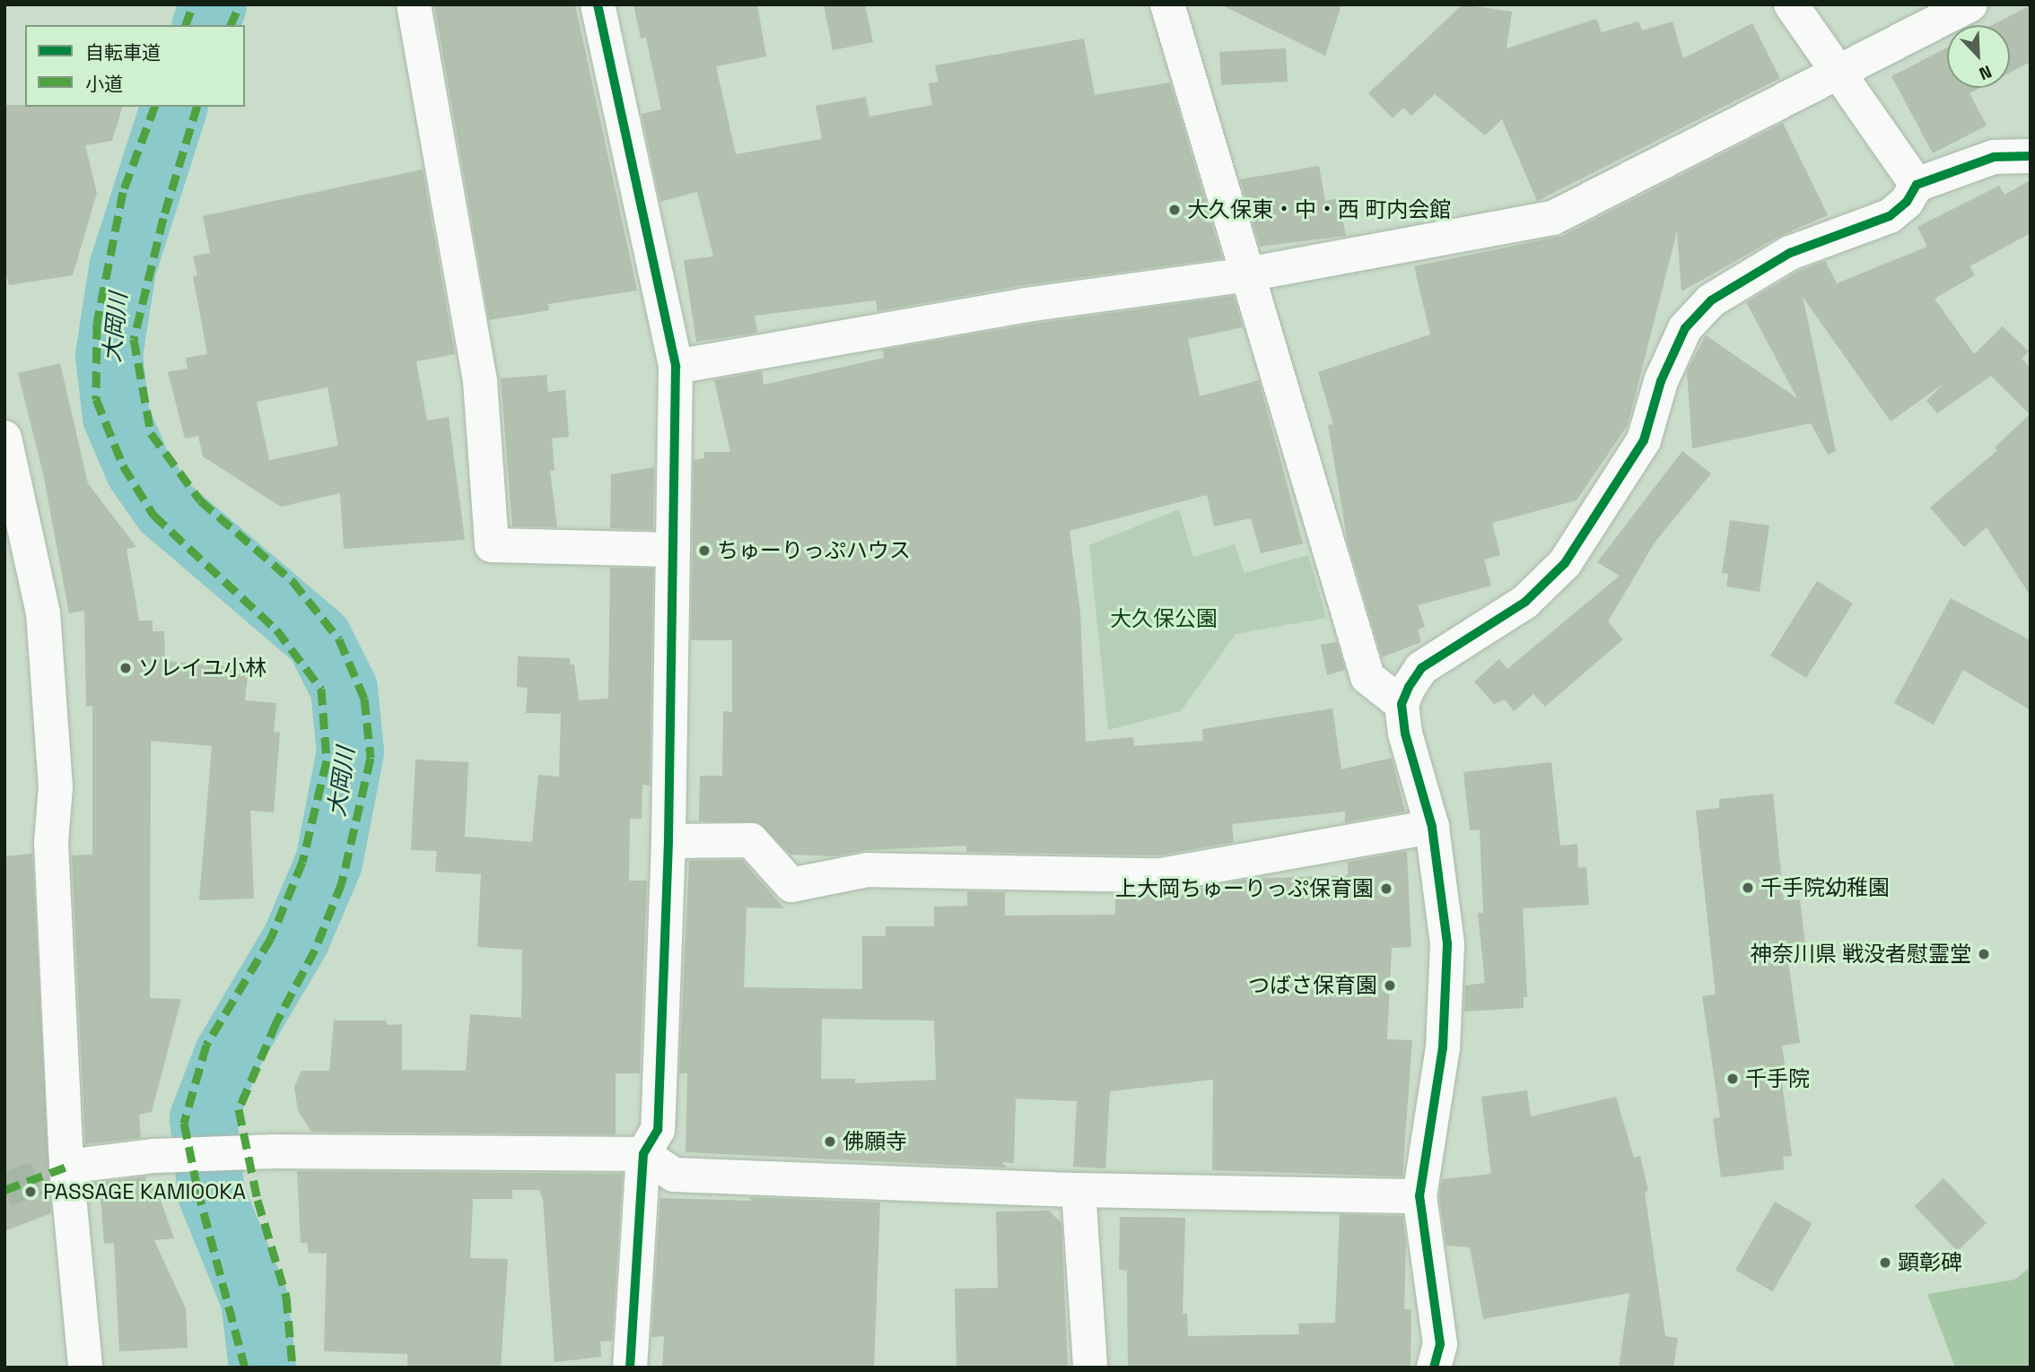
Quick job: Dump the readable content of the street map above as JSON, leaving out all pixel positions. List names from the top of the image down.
{
  "water": ["大岡川"],
  "parks": ["大久保公園"],
  "places": [
    "大久保東・中・西 町内会館",
    "ちゅーりっぷハウス",
    "ソレイユ小林",
    "千手院幼稚園",
    "上大岡ちゅーりっぷ保育園",
    "神奈川県 戦没者慰霊堂",
    "つばさ保育園",
    "千手院",
    "佛願寺",
    "PASSAGE KAMIOOKA",
    "顕彰碑"
  ],
  "legend": ["自転車道", "小道"],
  "north": "bottom right"
}
